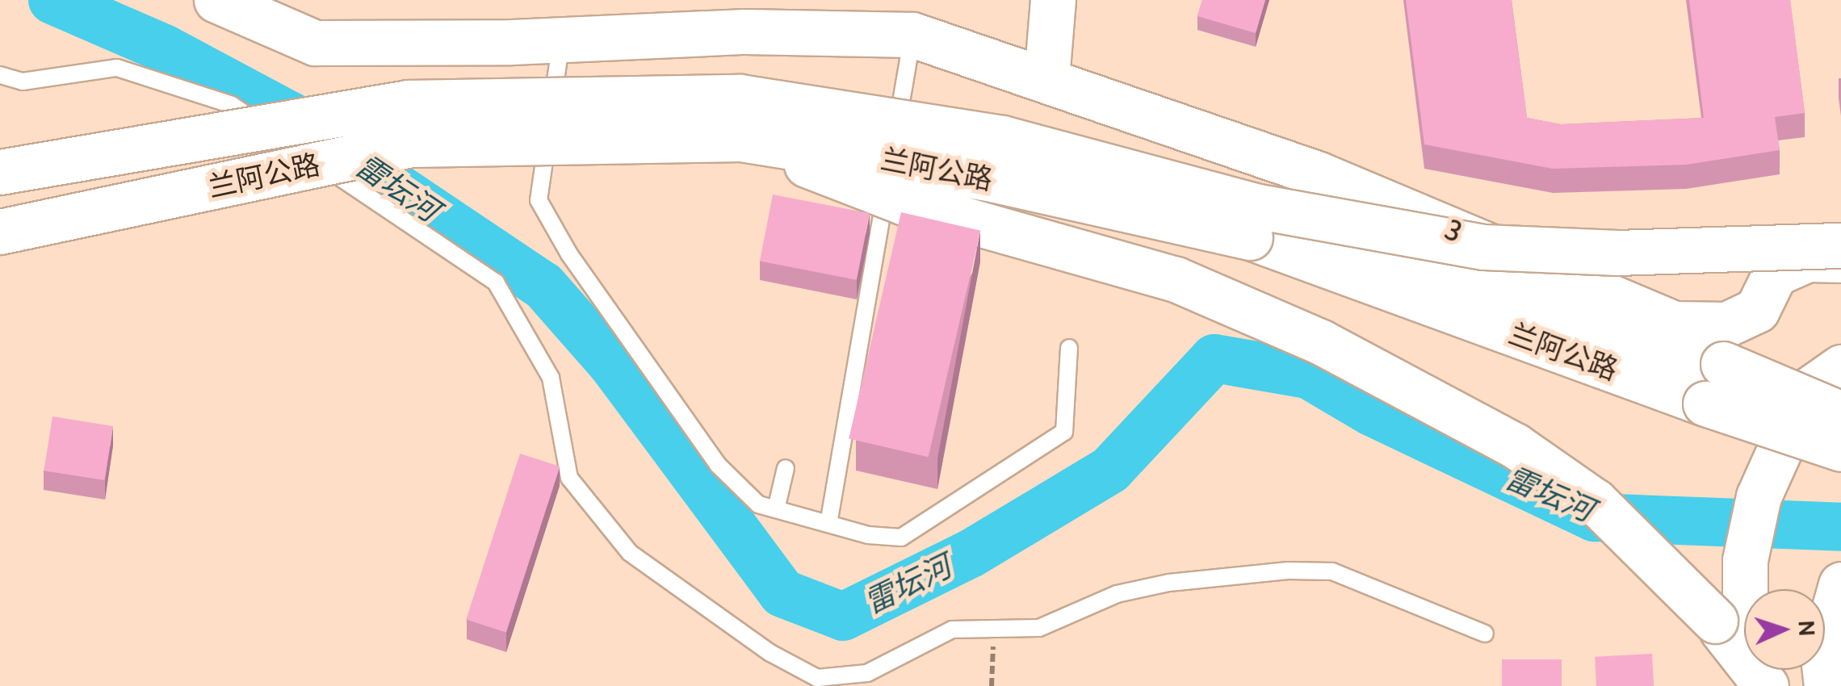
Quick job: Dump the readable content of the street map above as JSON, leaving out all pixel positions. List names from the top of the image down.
{
  "streets": {
    "main road": ["兰阿公路", "3"]
  },
  "water": ["雷坛河"],
  "north": "right"
}
